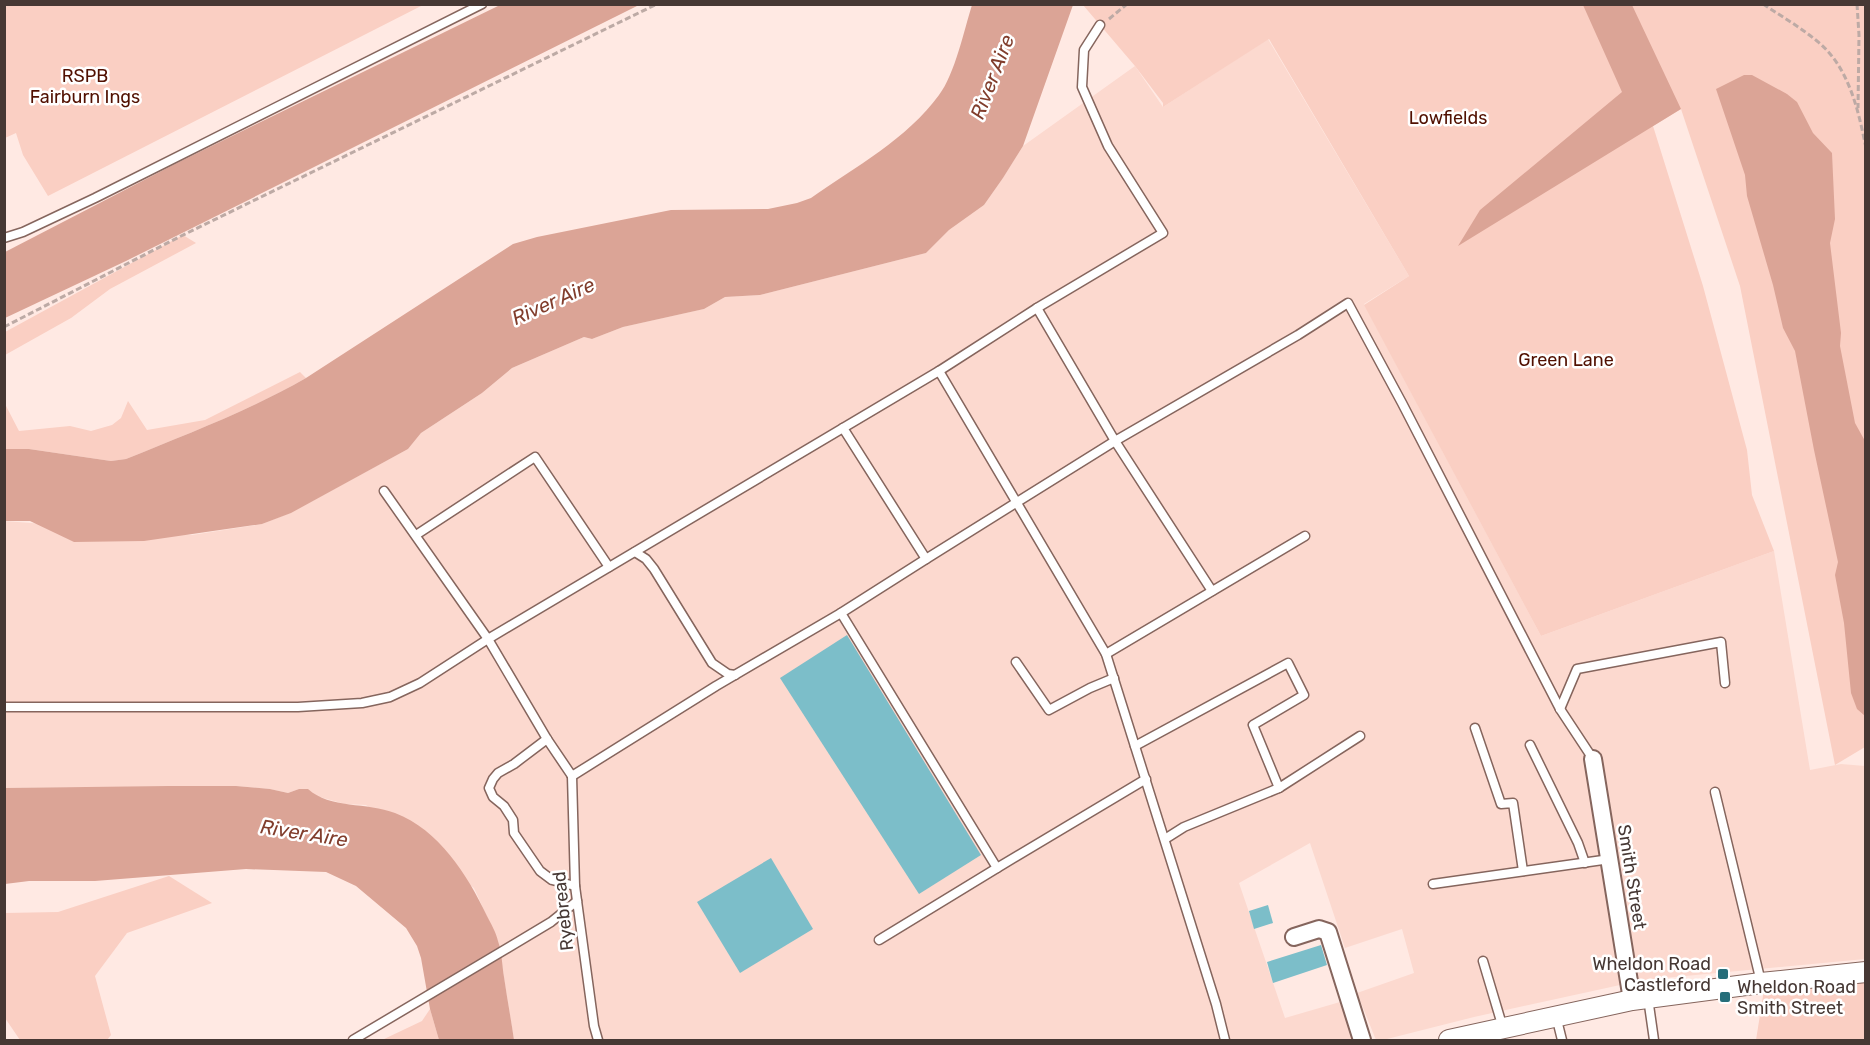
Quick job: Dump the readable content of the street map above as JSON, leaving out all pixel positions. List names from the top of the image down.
{
  "streets": {
    "street": ["Smith Street"],
    "lane": ["Ryebread"]
  },
  "water": ["River Aire"],
  "parks": ["RSPB Fairburn Ings", "Lowfields", "Green Lane"],
  "places": {
    "transit": ["Wheldon Road Castleford", "Wheldon Road Smith Street"]
  }
}
